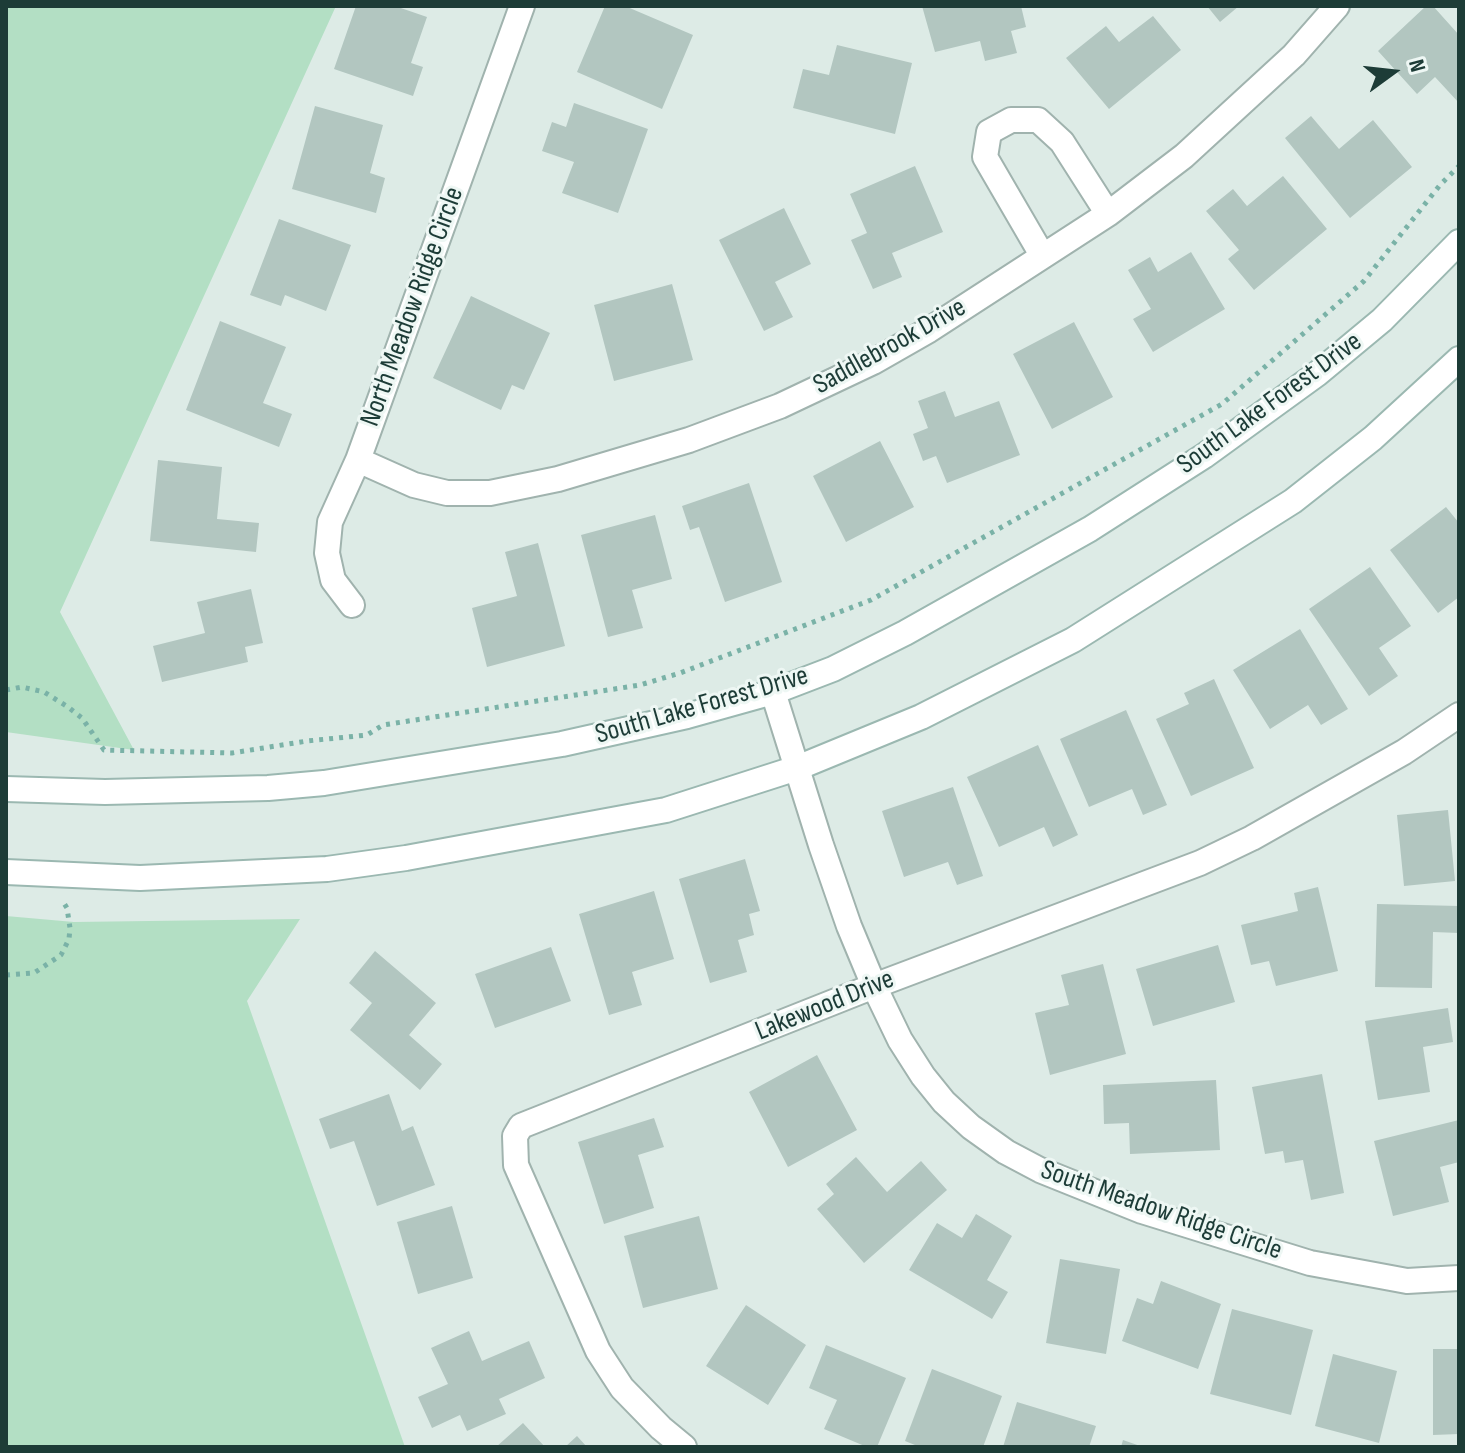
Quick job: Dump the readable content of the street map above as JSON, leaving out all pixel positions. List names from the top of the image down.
{
  "streets": {
    "street": [
      "North Meadow Ridge Circle",
      "Saddlebrook Drive",
      "South Lake Forest Drive",
      "Lakewood Drive",
      "South Meadow Ridge Circle"
    ]
  },
  "crossings": [
    ["North Meadow Ridge Circle", "Saddlebrook Drive"],
    ["South Lake Forest Drive", "South Meadow Ridge Circle"],
    ["Lakewood Drive", "South Meadow Ridge Circle"]
  ],
  "north": "right"
}
